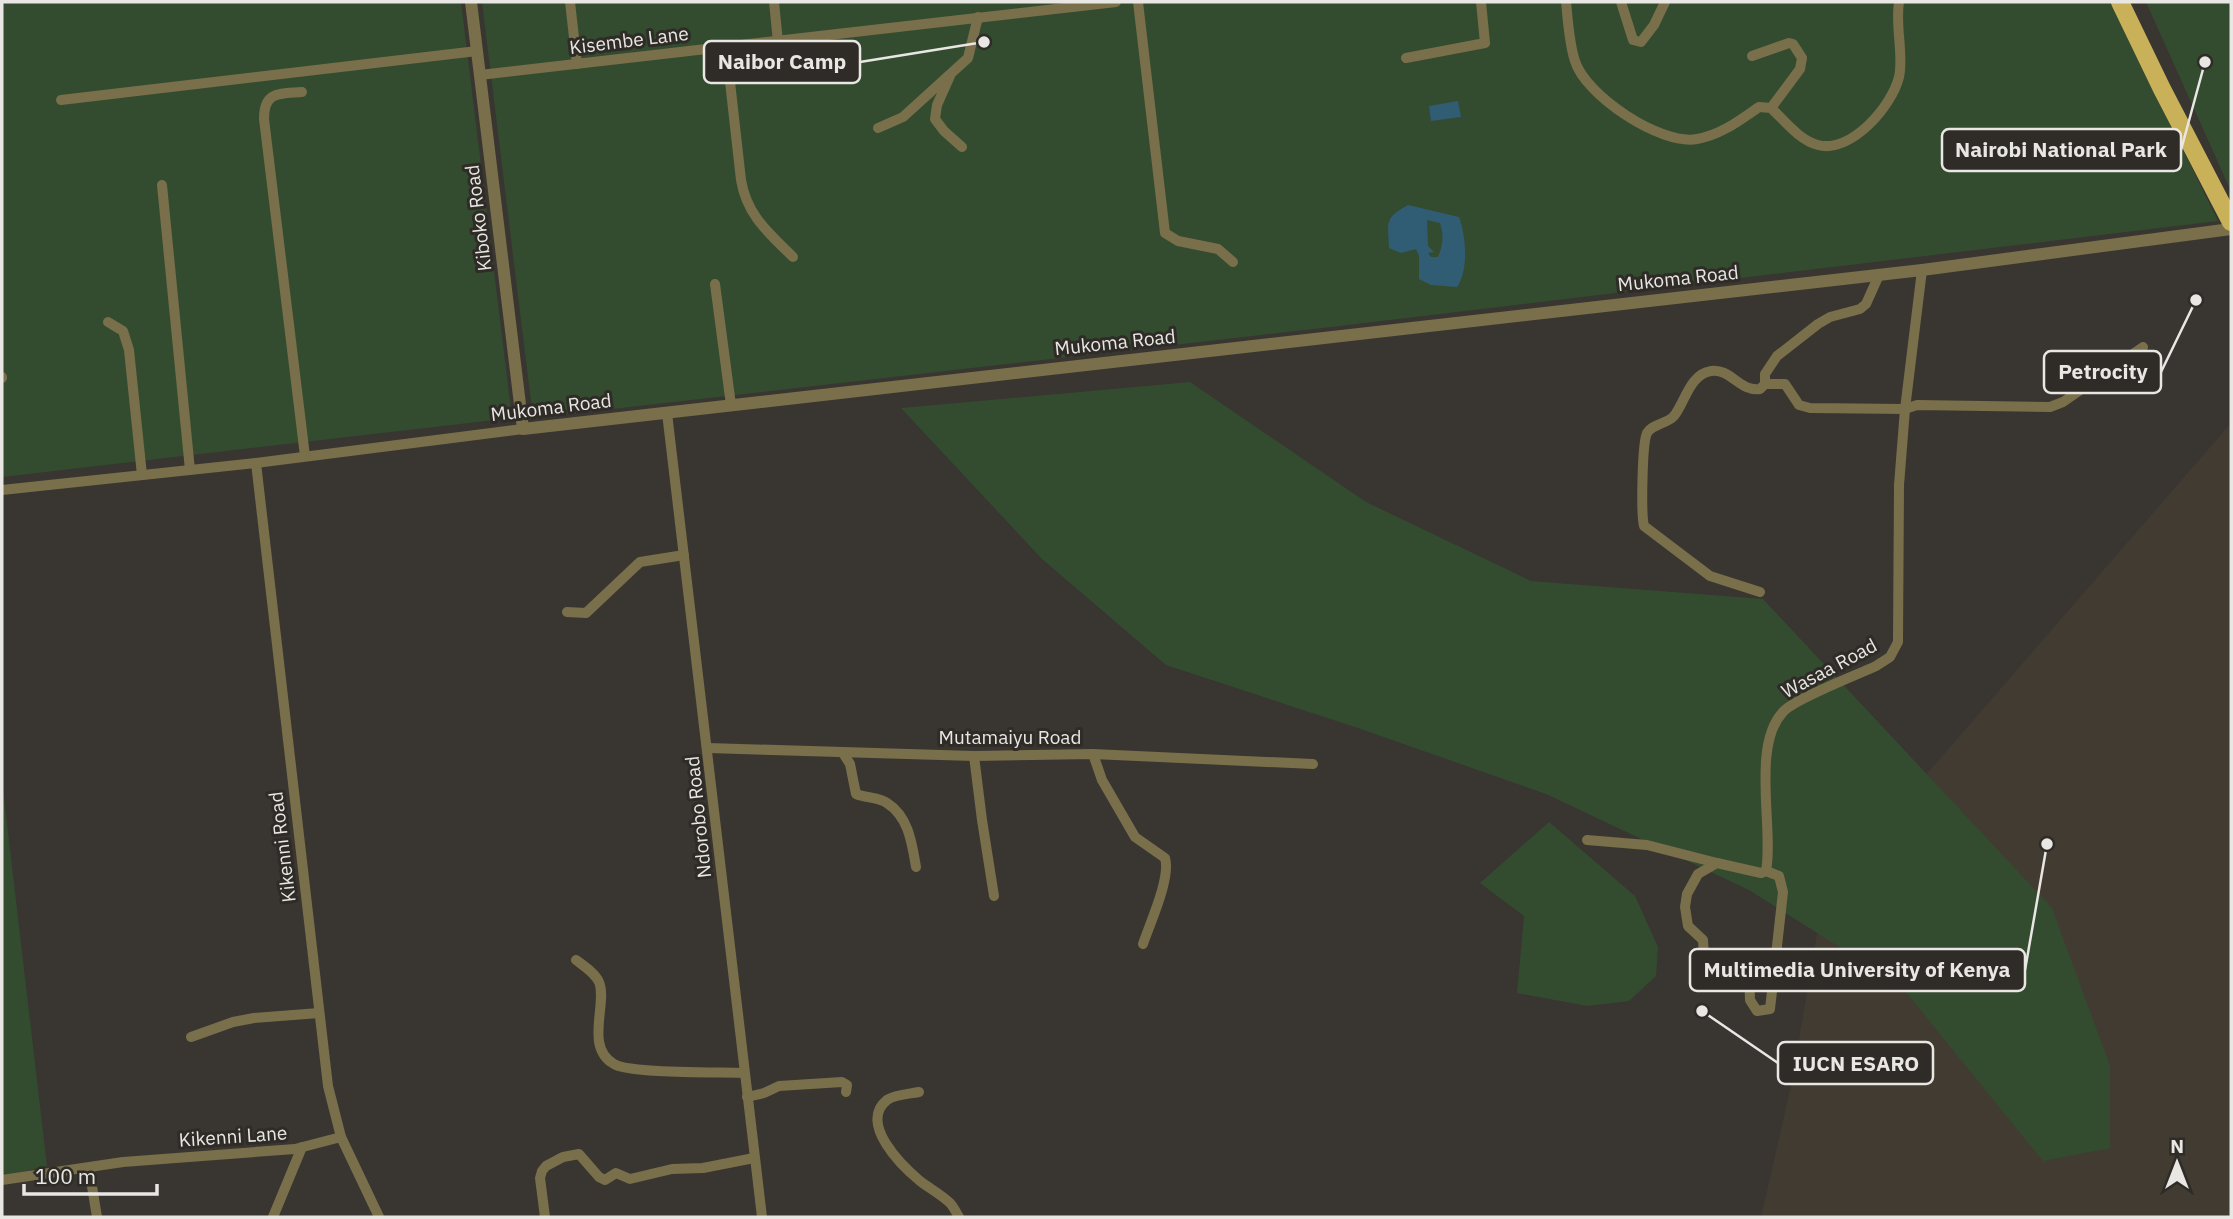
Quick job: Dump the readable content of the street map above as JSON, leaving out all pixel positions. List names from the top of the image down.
{
  "streets": {
    "street": [
      "Kisembe Lane",
      "Kiboko Road",
      "Mukoma Road",
      "Wasaa Road",
      "Mutamaiyu Road",
      "Ndorobo Road",
      "Kikenni Road",
      "Kikenni Lane"
    ]
  },
  "crossings": [
    ["Kisembe Lane", "Kiboko Road"],
    ["Kiboko Road", "Mukoma Road"],
    ["Mukoma Road", "Wasaa Road"],
    ["Mukoma Road", "Ndorobo Road"],
    ["Mukoma Road", "Kikenni Road"],
    ["Mutamaiyu Road", "Ndorobo Road"],
    ["Kikenni Road", "Kikenni Lane"]
  ],
  "places": [
    "Naibor Camp",
    "Nairobi National Park",
    "Petrocity",
    "Multimedia University of Kenya",
    "IUCN ESARO"
  ],
  "scale_bar": "100 m",
  "north": "top"
}
